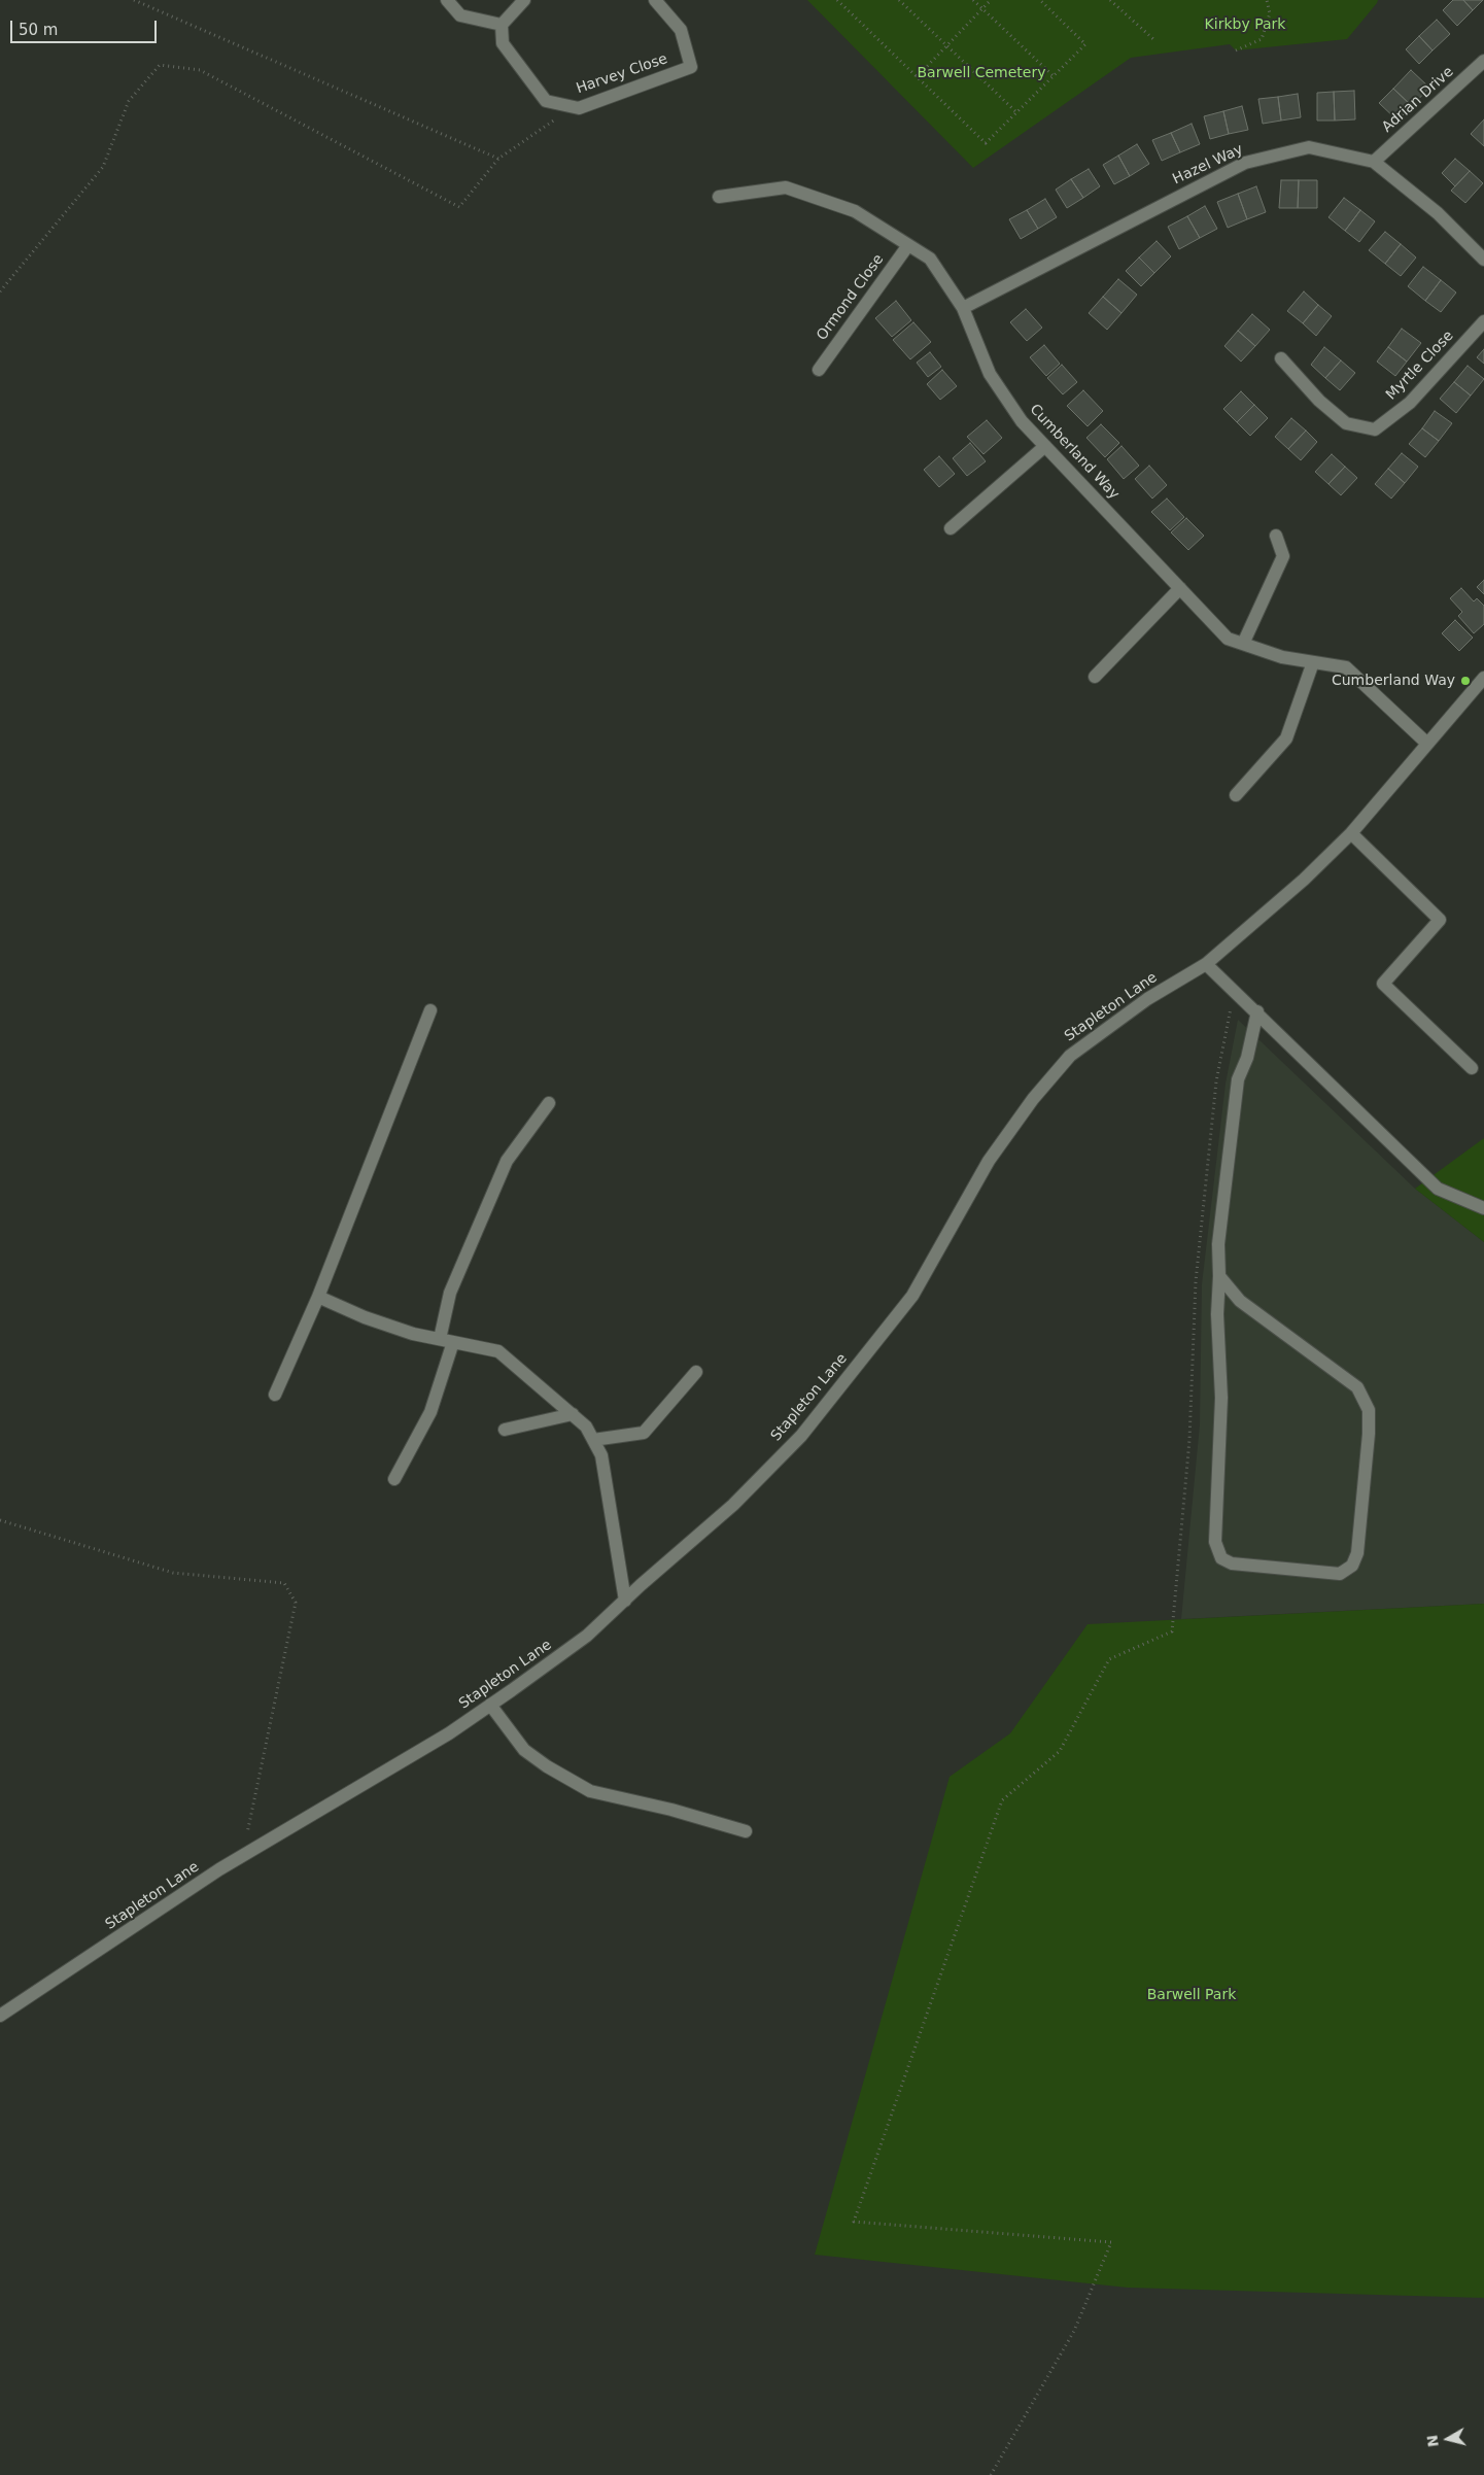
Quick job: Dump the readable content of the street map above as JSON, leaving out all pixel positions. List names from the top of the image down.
{
  "streets": {
    "street": [
      "Harvey Close",
      "Adrian Drive",
      "Hazel Way",
      "Ormond Close",
      "Myrtle Close",
      "Cumberland Way",
      "Stapleton Lane"
    ]
  },
  "crossings": [
    ["Adrian Drive", "Hazel Way"],
    ["Hazel Way", "Cumberland Way"],
    ["Ormond Close", "Cumberland Way"],
    ["Cumberland Way", "Stapleton Lane"]
  ],
  "parks": ["Kirkby Park", "Barwell Cemetery", "Barwell Park"],
  "places": ["Cumberland Way"],
  "scale_bar": "50 m",
  "north": "left"
}
